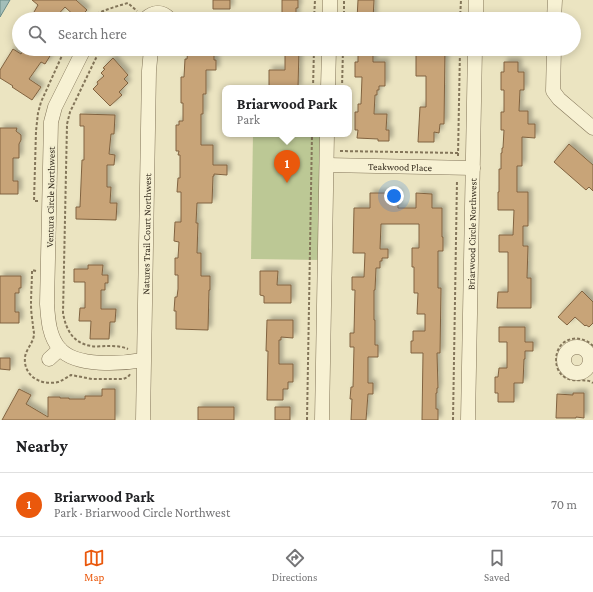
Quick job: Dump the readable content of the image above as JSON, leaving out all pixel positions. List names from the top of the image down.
{
  "streets": {
    "street": [
      "Teakwood Place",
      "Ventura Circle Northwest",
      "Natures Trail Court Northwest",
      "Briarwood Circle Northwest"
    ]
  },
  "crossings": [
    ["Teakwood Place", "Briarwood Circle Northwest"]
  ],
  "page": {
    "search": "Search here",
    "popup": ["Briarwood Park", "Park"],
    "pins": "1",
    "heading": "Nearby",
    "list": [
      {
        "mark": "1",
        "name": "Briarwood Park",
        "note": "Park · Briarwood Circle Northwest",
        "value": "70 m"
      }
    ],
    "nav": ["Map", "Directions", "Saved"]
  }
}
